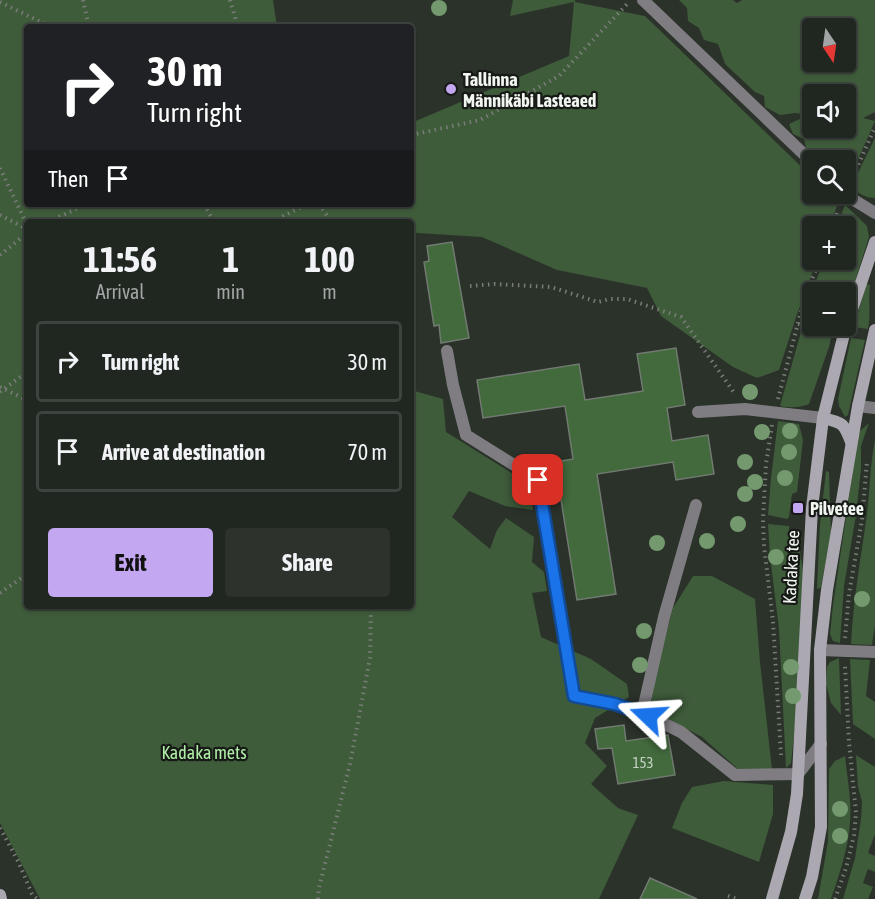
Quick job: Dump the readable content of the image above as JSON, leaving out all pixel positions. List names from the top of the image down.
{
  "streets": {
    "main road": ["Kadaka tee"]
  },
  "parks": ["Kadaka mets"],
  "places": {
    "other": ["Tallinna Männikäbi Lasteaed"],
    "transit": ["Pilvetee"]
  },
  "house_numbers": ["153"],
  "north": "bottom",
  "page": {
    "map_buttons": ["+", "−"],
    "turn": ["30 m", "Turn right"],
    "then": "Then",
    "eta": [
      "11:56",
      "Arrival",
      "1",
      "min",
      "100",
      "m"
    ],
    "list": [
      {
        "name": "Turn right",
        "value": "30 m"
      },
      {
        "name": "Arrive at destination",
        "value": "70 m"
      }
    ],
    "buttons": ["Exit", "Share"]
  }
}
